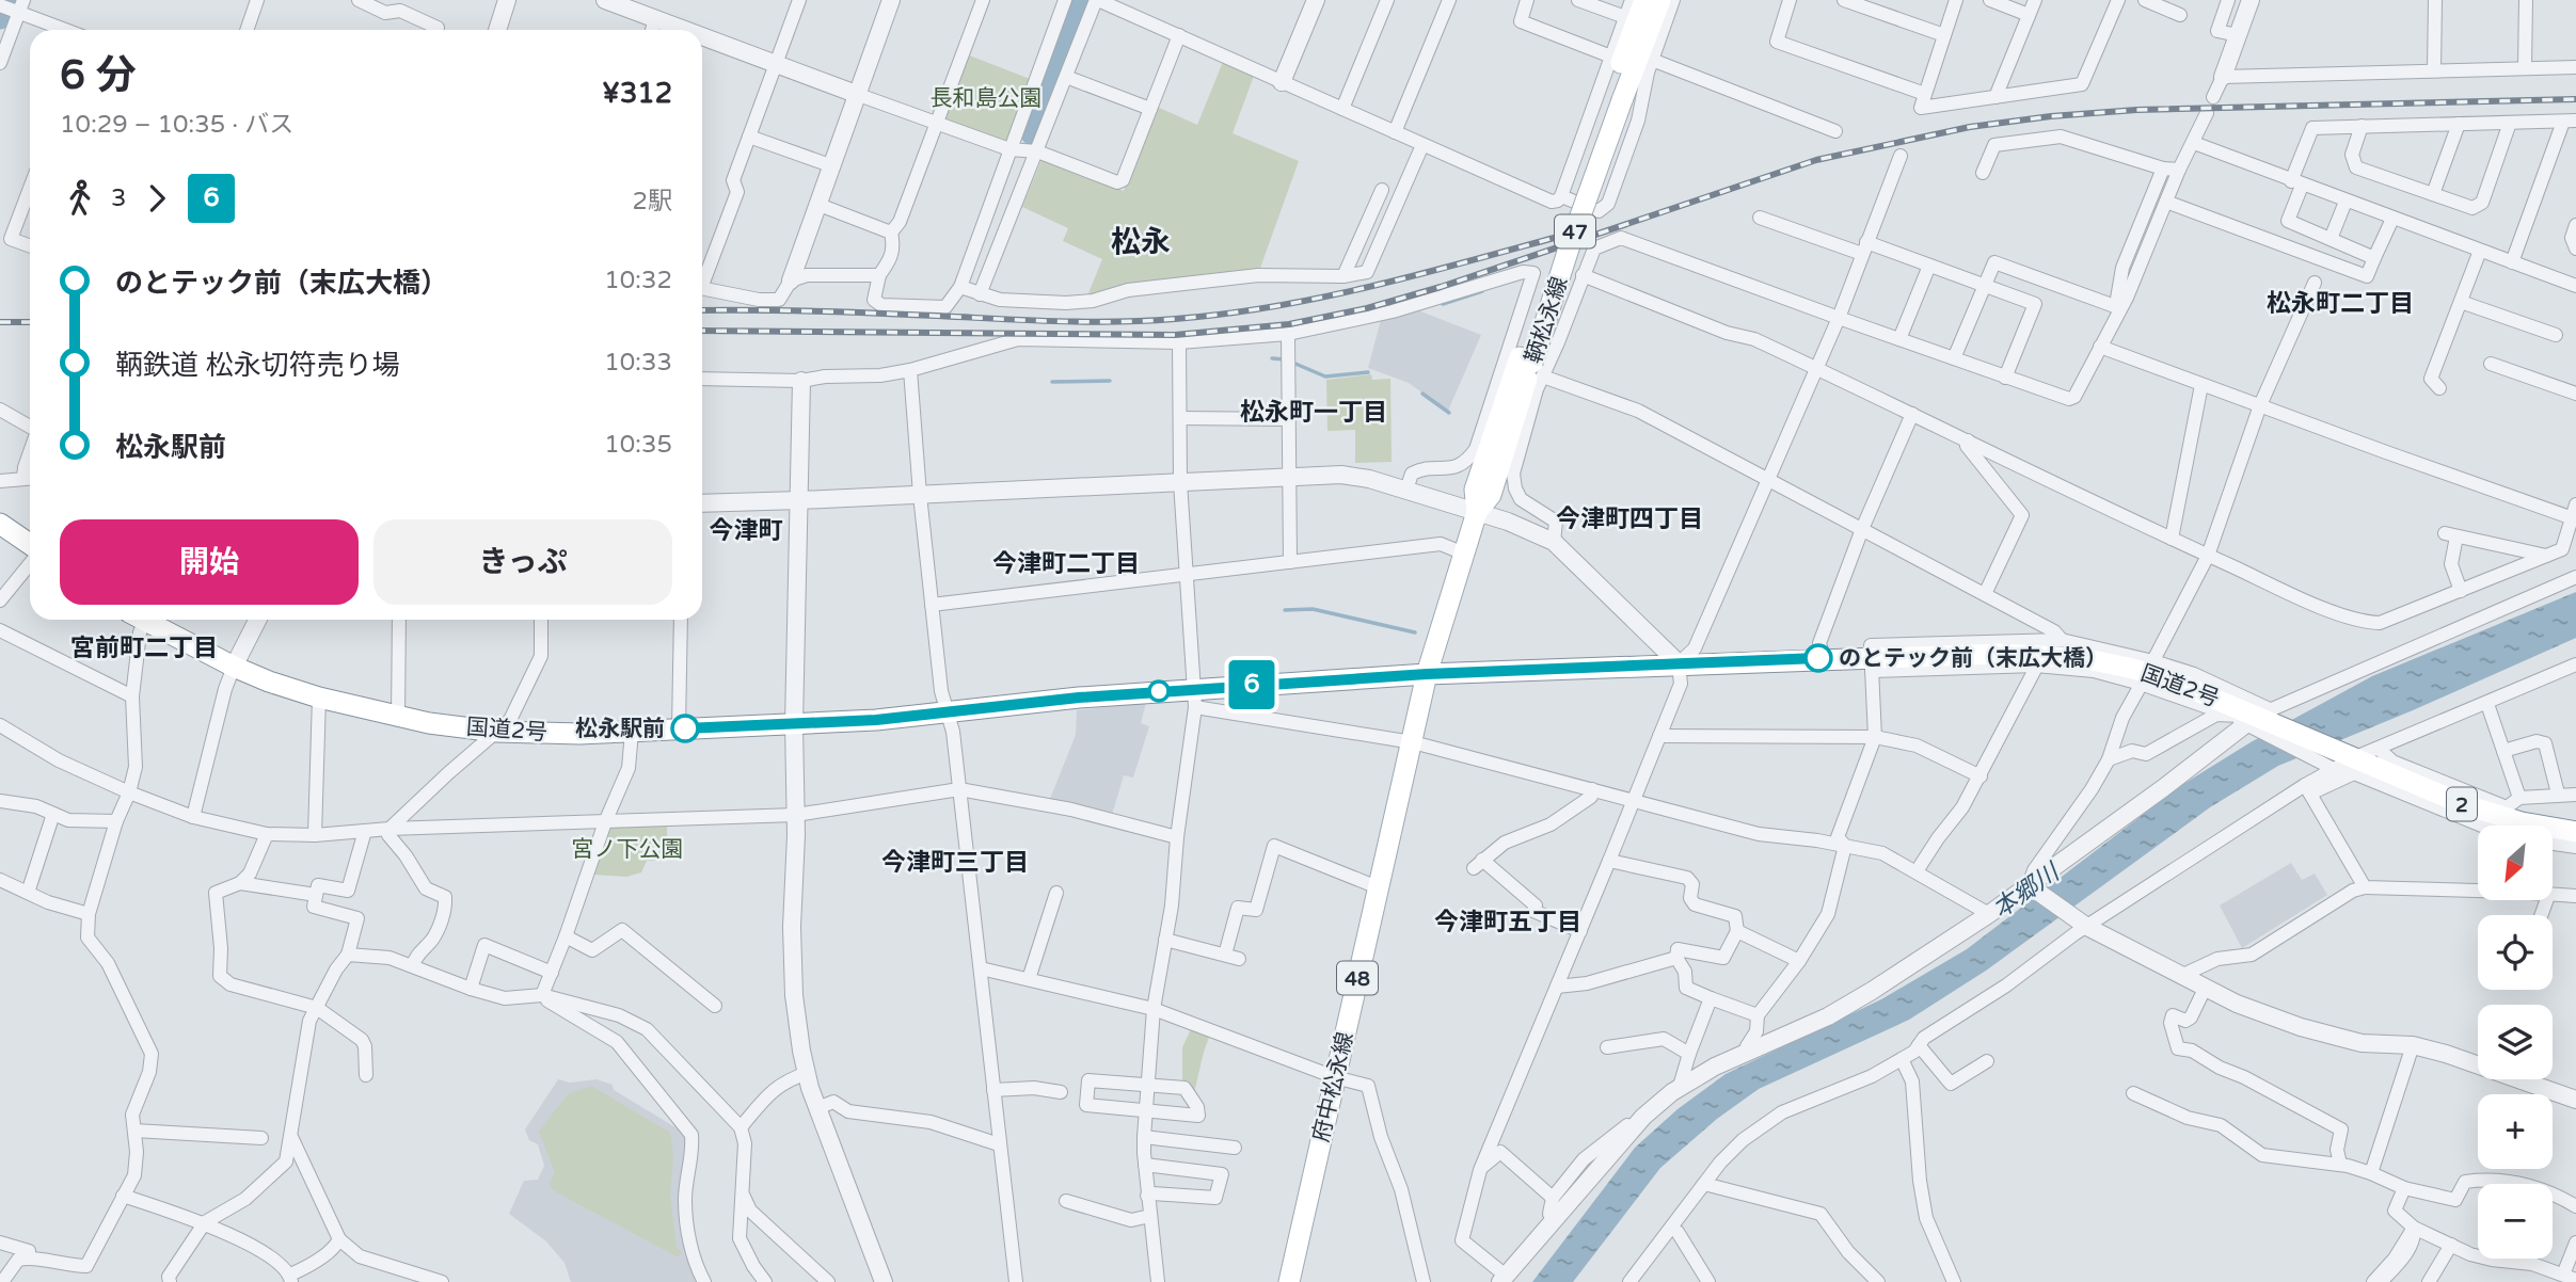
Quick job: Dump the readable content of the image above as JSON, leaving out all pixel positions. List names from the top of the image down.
{
  "streets": {
    "main road": [
      "47",
      "鞆松永線",
      "国道2号",
      "2",
      "48",
      "府中松永線"
    ]
  },
  "crossings": [
    ["鞆松永線", "国道2号"],
    ["鞆松永線", "府中松永線"],
    ["国道2号", "府中松永線"]
  ],
  "districts": [
    "松永",
    "松永町二丁目",
    "松永町一丁目",
    "今津町四丁目",
    "今津町",
    "今津町二丁目",
    "宮前町二丁目",
    "今津町三丁目",
    "今津町五丁目"
  ],
  "water": ["本郷川"],
  "parks": ["長和島公園", "宮ノ下公園"],
  "places": ["のとテック前（末広大橋）", "松永駅前"],
  "lines": ["bus line 6"],
  "north": "bottom left",
  "page": {
    "on_map": "6",
    "heading": ["6 分", "10:29 – 10:35 · バス", "¥312"],
    "legs": ["3", "6", "2駅"],
    "list": [
      {
        "name": "のとテック前（末広大橋）",
        "value": "10:32"
      },
      {
        "name": "鞆鉄道 松永切符売り場",
        "value": "10:33"
      },
      {
        "name": "松永駅前",
        "value": "10:35"
      }
    ],
    "buttons": ["開始", "きっぷ"],
    "map_buttons": ["+", "−"]
  }
}
